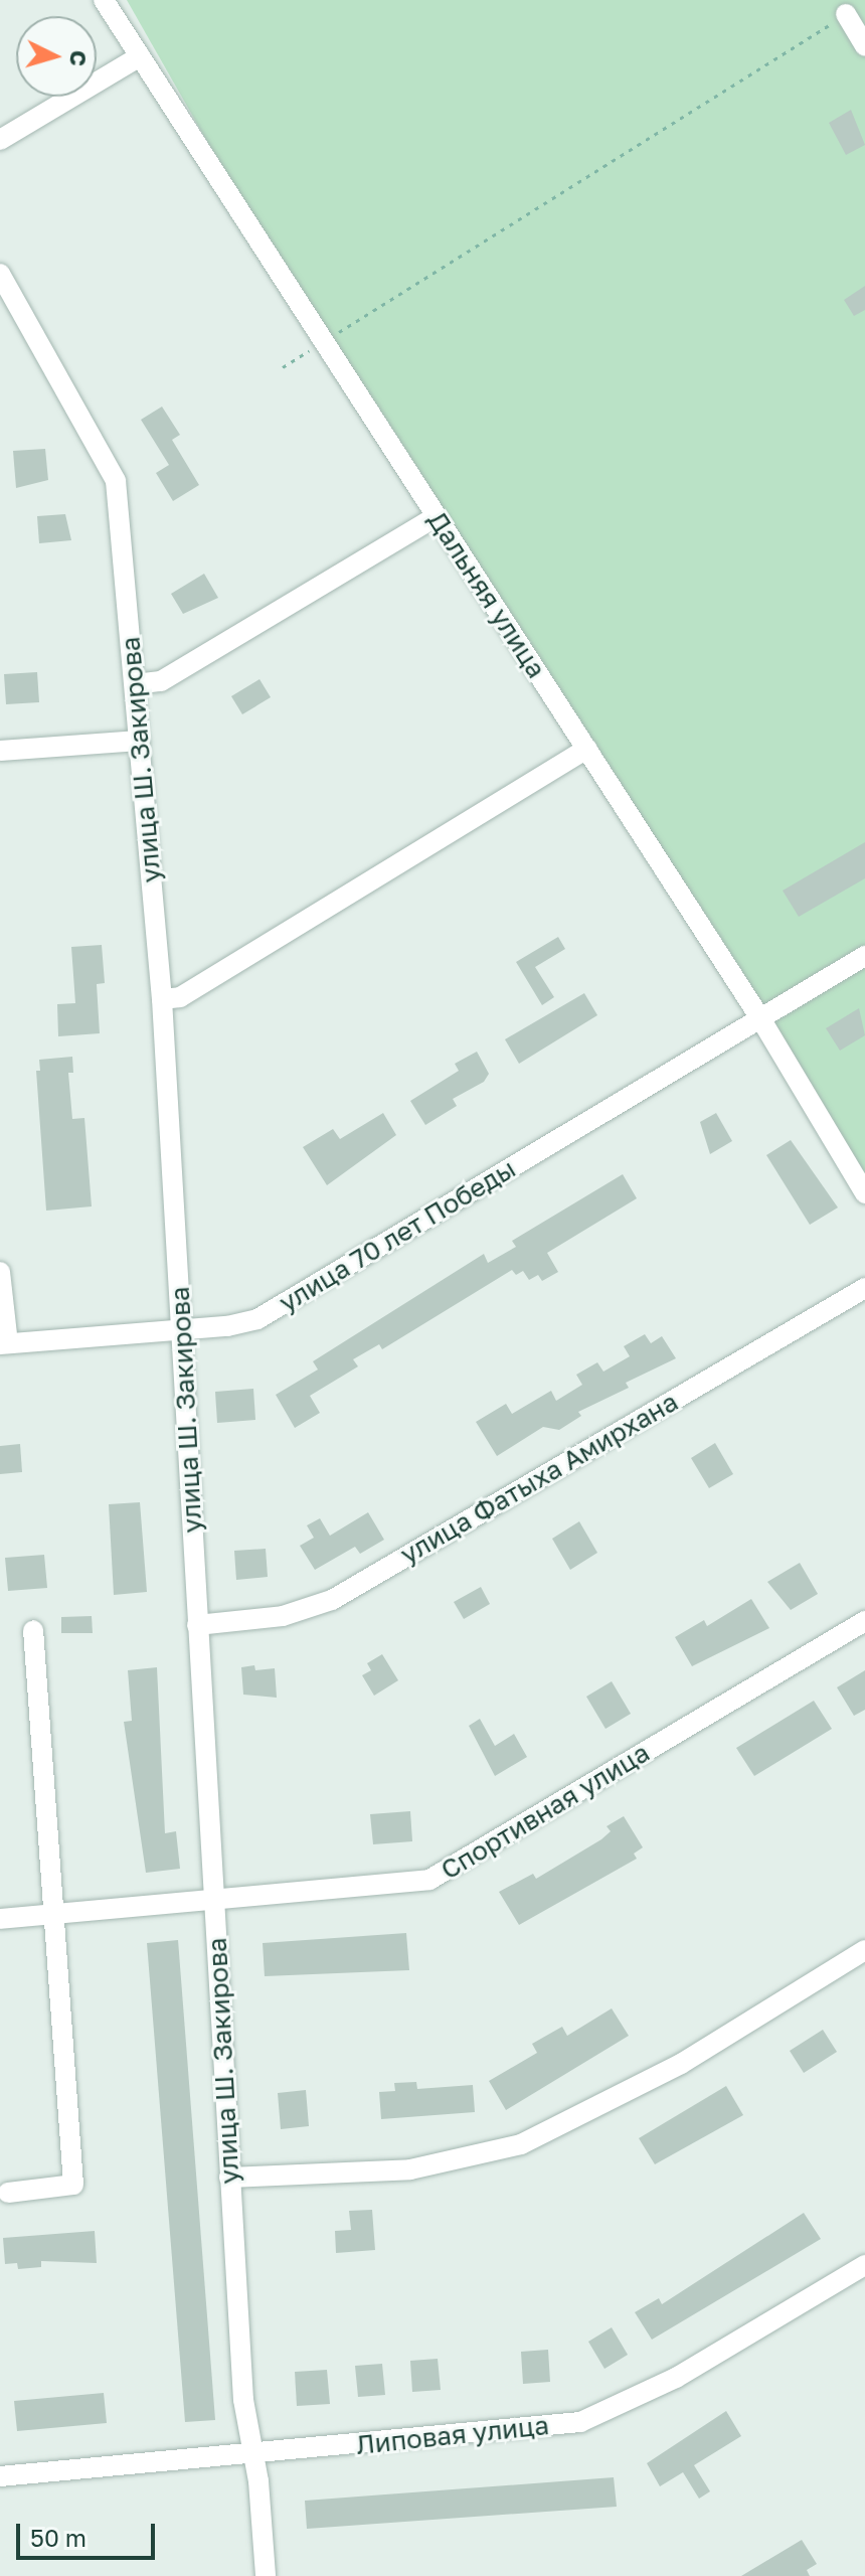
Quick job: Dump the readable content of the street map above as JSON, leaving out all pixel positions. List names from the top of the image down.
{
  "streets": {
    "street": [
      "Дальняя улица",
      "улица Ш. Закирова",
      "улица 70 лет Победы",
      "улица Фатыха Амирхана",
      "Спортивная улица",
      "Липовая улица"
    ]
  },
  "crossings": [
    ["Дальняя улица", "улица 70 лет Победы"],
    ["улица Ш. Закирова", "улица 70 лет Победы"],
    ["улица Ш. Закирова", "улица Фатыха Амирхана"],
    ["улица Ш. Закирова", "Спортивная улица"],
    ["улица Ш. Закирова", "Липовая улица"]
  ],
  "scale_bar": "50 m",
  "north": "right"
}
